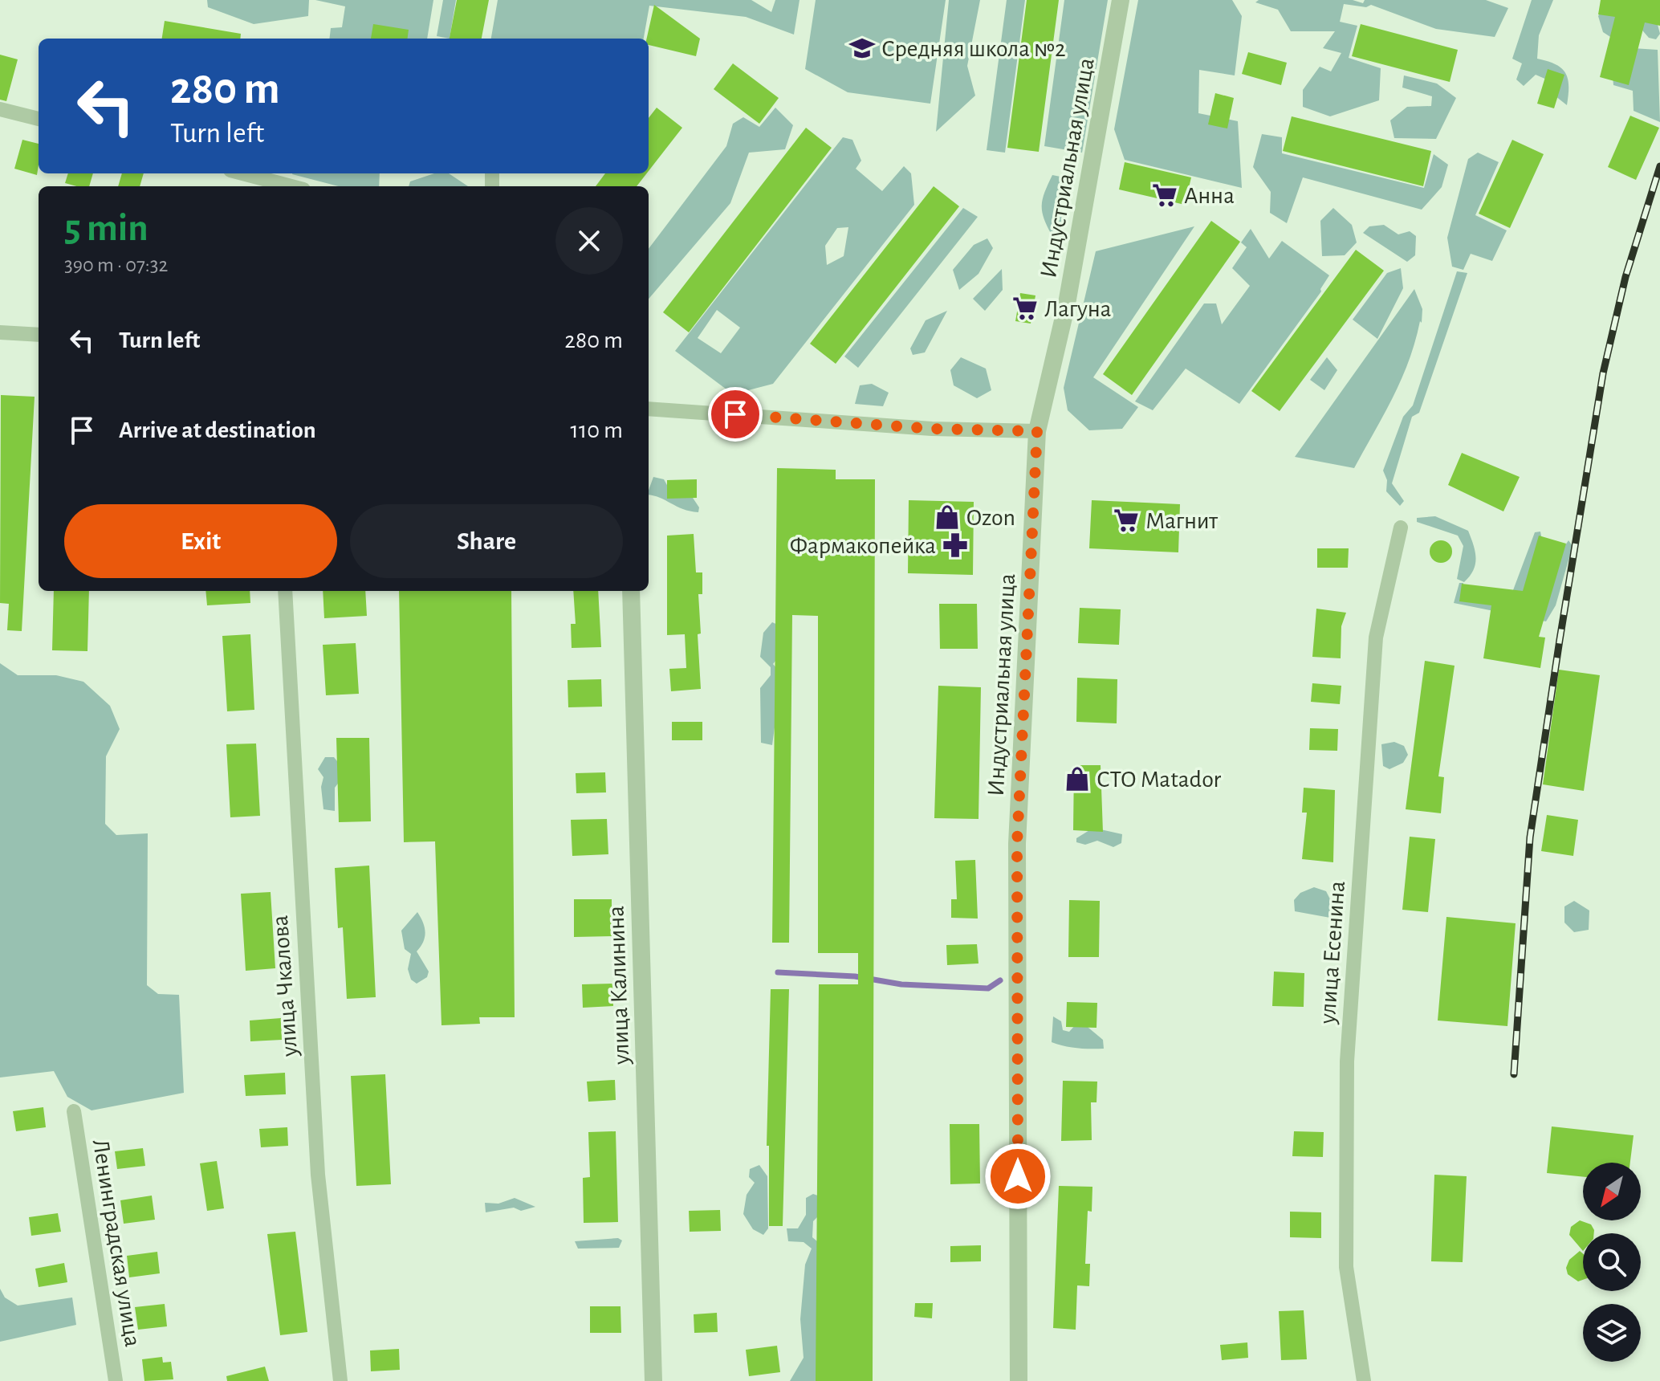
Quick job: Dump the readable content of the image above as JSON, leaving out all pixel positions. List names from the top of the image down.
{
  "streets": {
    "street": [
      "Индустриальная улица",
      "улица Есенина",
      "улица Калинина",
      "улица Чкалова",
      "Ленинградская улица"
    ]
  },
  "places": {
    "school or university": ["Средняя школа №2"],
    "supermarket": ["Анна", "Лагуна", "Магнит"],
    "shop": ["Ozon", "СТО Matador"],
    "pharmacy": ["Фармакопейка"]
  },
  "north": "bottom left",
  "page": {
    "turn": ["280 m", "Turn left"],
    "heading": ["5 min", "390 m · 07:32"],
    "list": [
      {
        "name": "Turn left",
        "value": "280 m"
      },
      {
        "name": "Arrive at destination",
        "value": "110 m"
      }
    ],
    "buttons": ["Exit", "Share"]
  }
}
